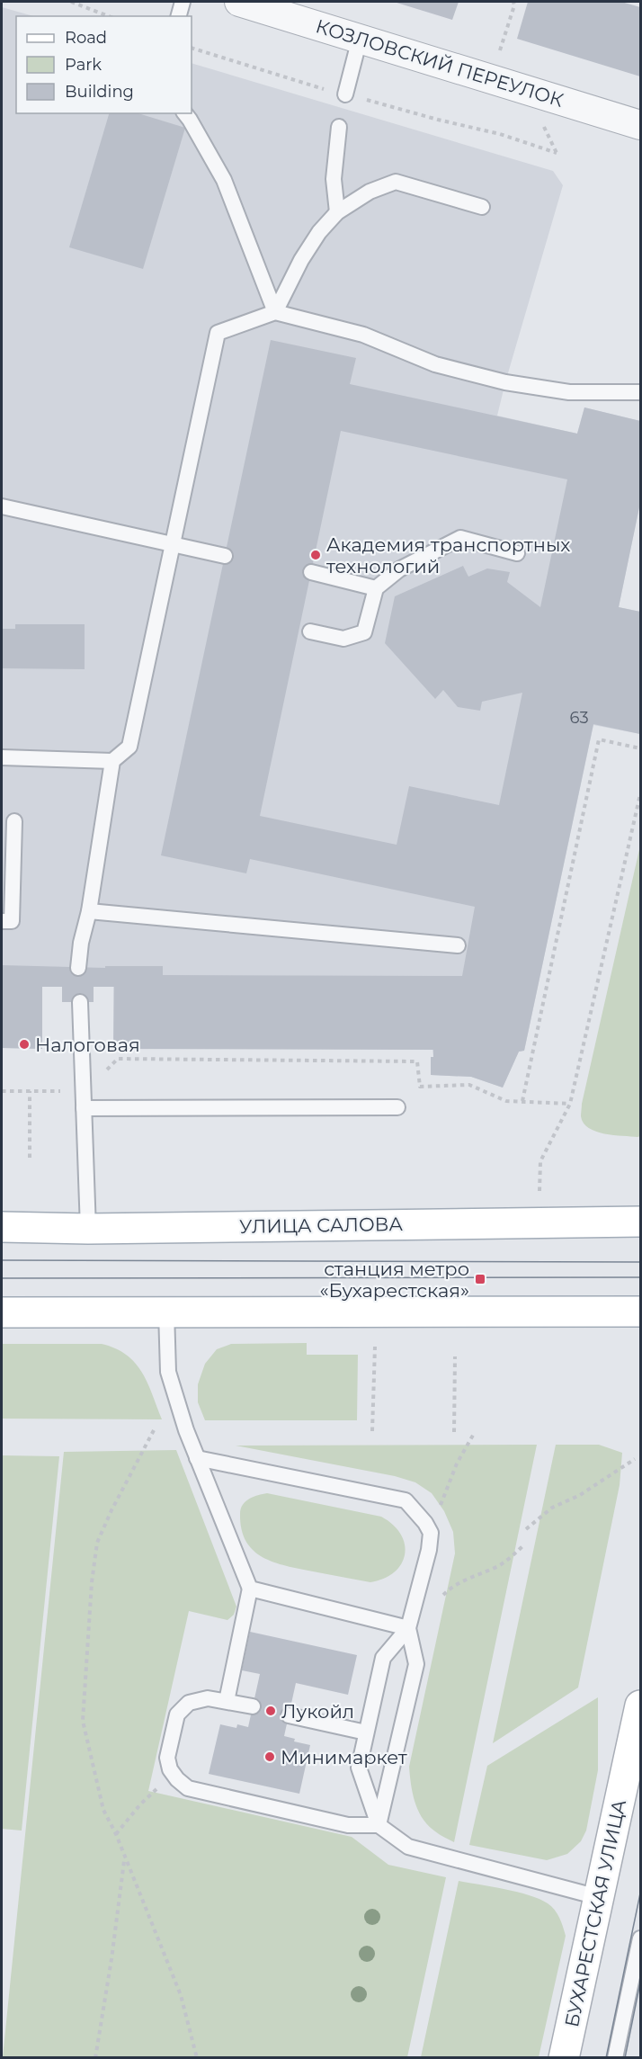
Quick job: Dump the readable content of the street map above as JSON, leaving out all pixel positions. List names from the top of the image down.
{
  "streets": {
    "main road": ["УЛИЦА САЛОВА", "БУХАРЕСТСКАЯ УЛИЦА"],
    "street": ["КОЗЛОВСКИЙ ПЕРЕУЛОК"]
  },
  "places": {
    "other": [
      "Академия транспортных технологий",
      "Налоговая",
      "Лукойл",
      "Минимаркет"
    ],
    "transit": ["станция метро «Бухарестская»"]
  },
  "house_numbers": ["63"],
  "legend": ["Road", "Park", "Building"]
}
